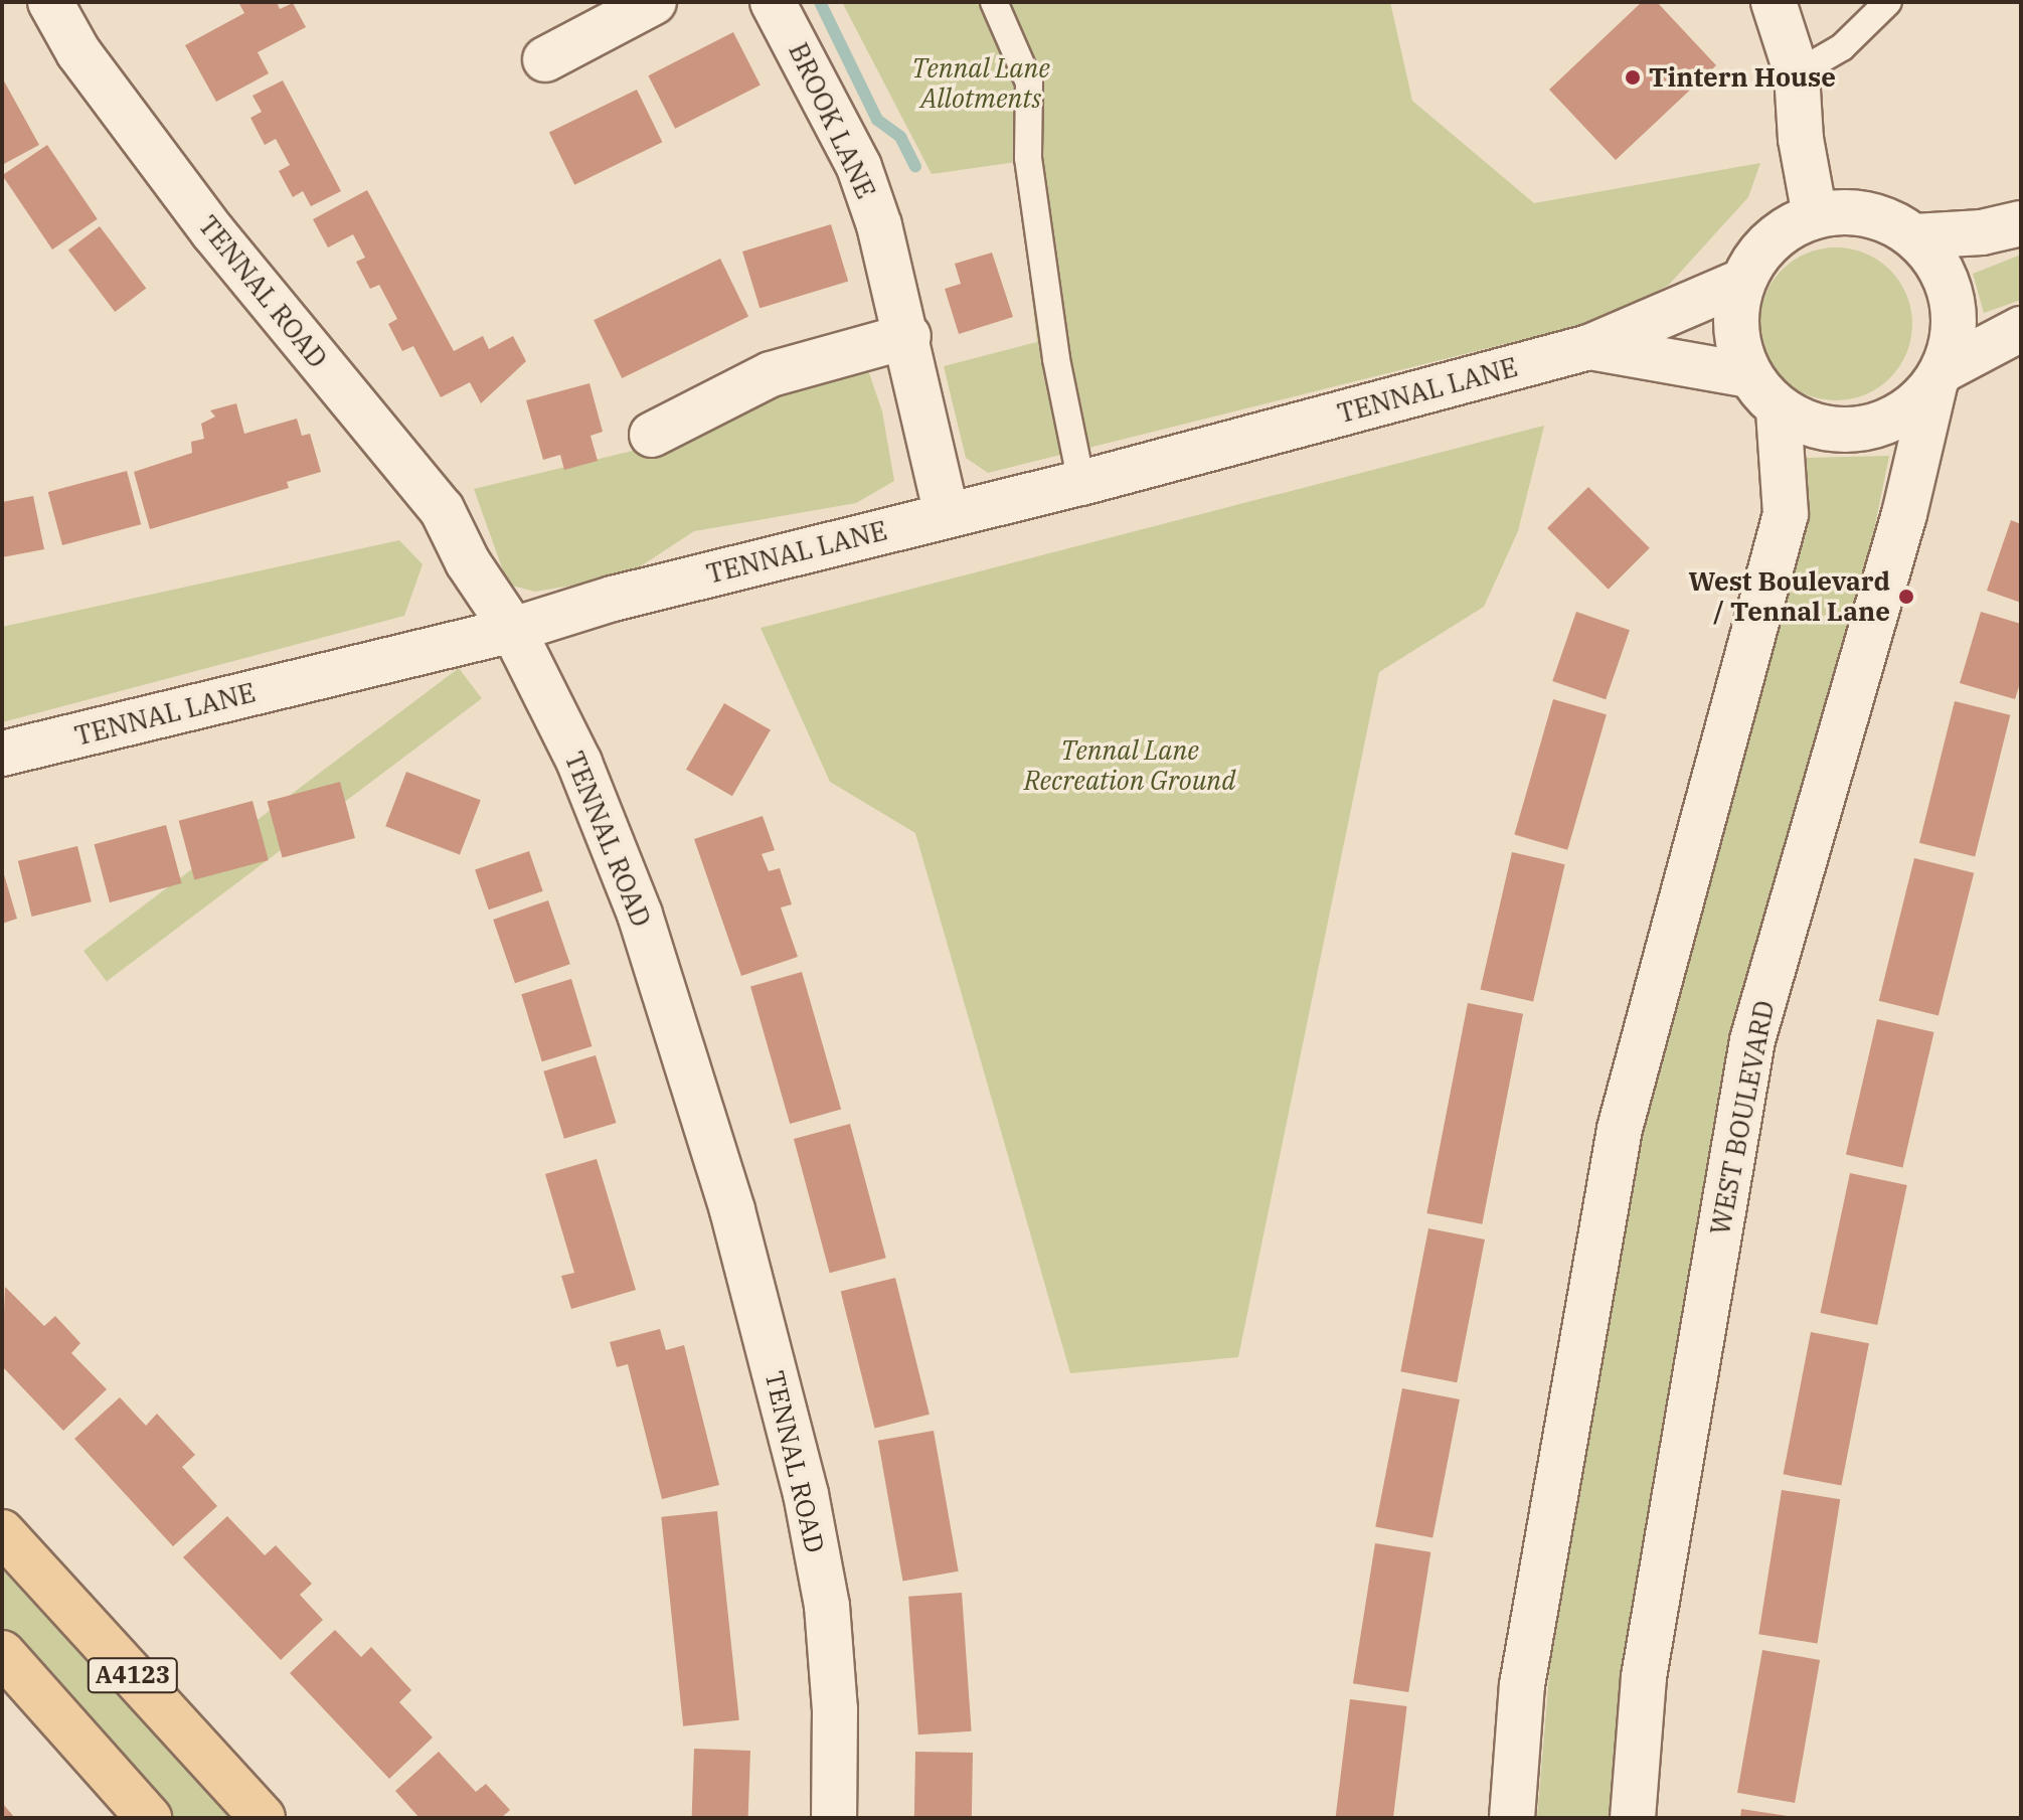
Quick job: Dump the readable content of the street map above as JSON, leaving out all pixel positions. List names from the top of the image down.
{
  "streets": {
    "main road": ["A4123"],
    "street": [
      "BROOK LANE",
      "TENNAL ROAD",
      "TENNAL LANE",
      "WEST BOULEVARD"
    ]
  },
  "crossings": [
    ["BROOK LANE", "TENNAL LANE"],
    ["TENNAL ROAD", "TENNAL LANE"],
    ["TENNAL LANE", "WEST BOULEVARD"]
  ],
  "parks": ["Tennal Lane Allotments", "Tennal Lane Recreation Ground"],
  "places": ["Tintern House", "West Boulevard / Tennal Lane"]
}
